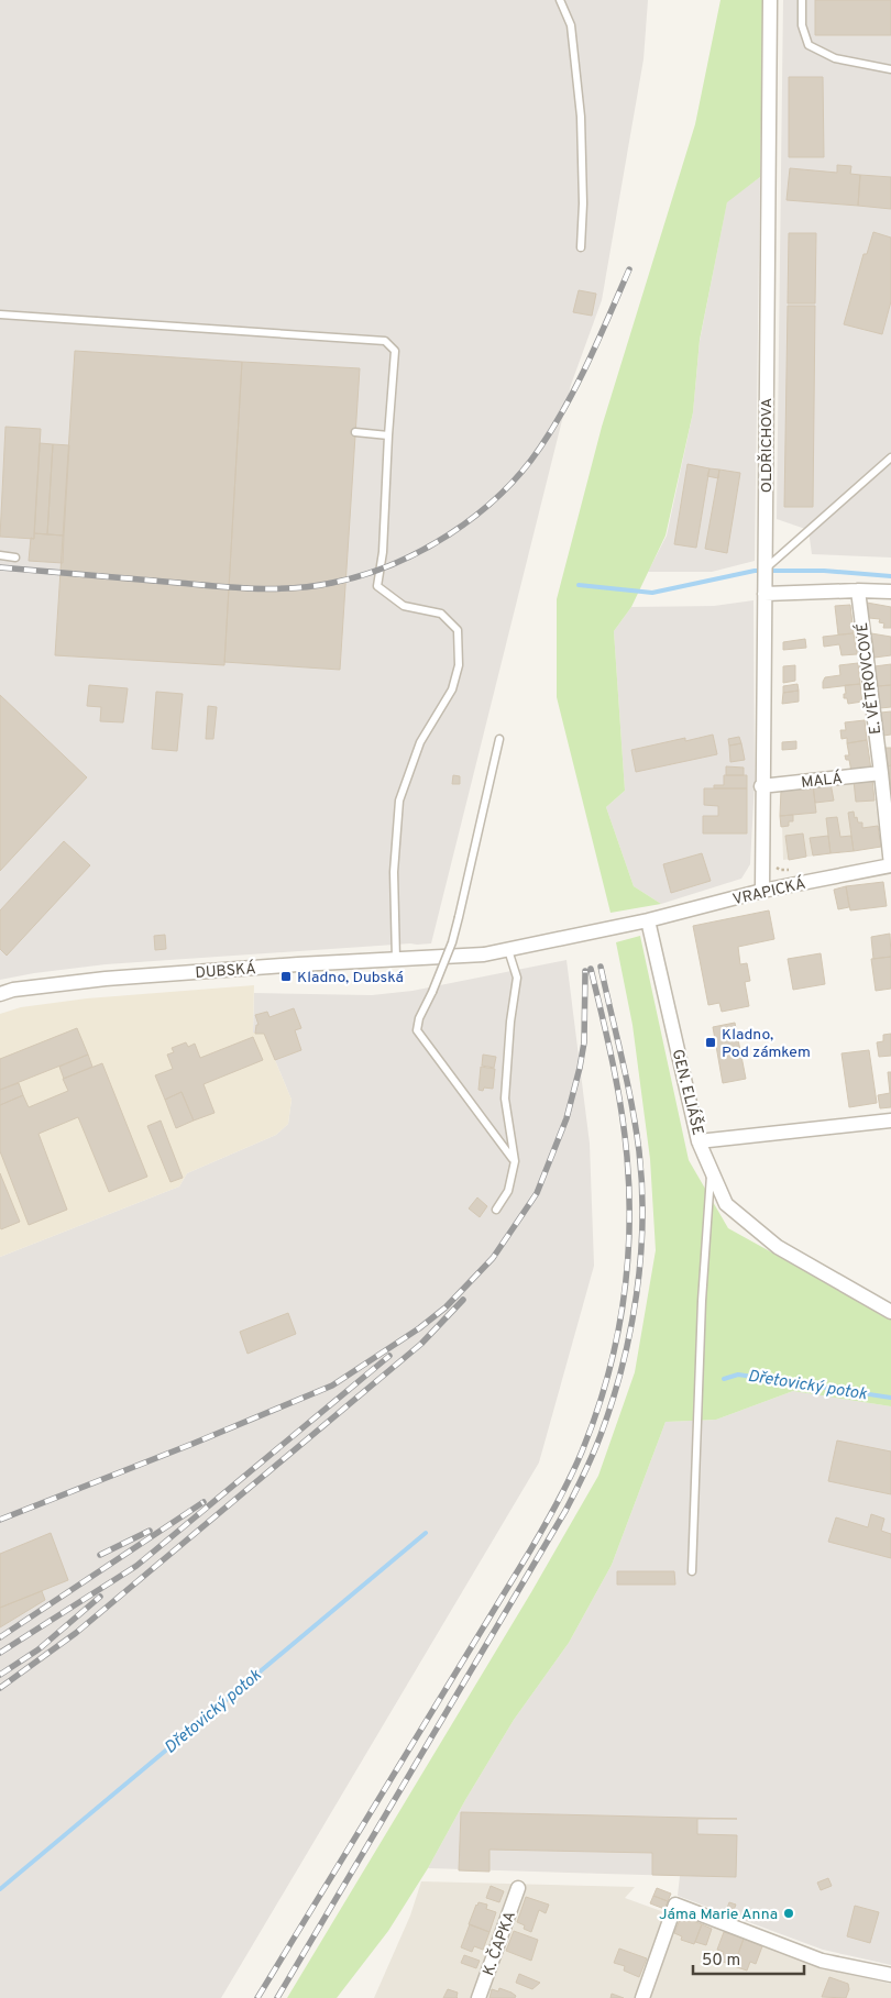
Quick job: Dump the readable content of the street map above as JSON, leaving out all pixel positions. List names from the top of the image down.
{
  "streets": {
    "street": [
      "OLDŘICHOVA",
      "E. VĚTROVCOVÉ",
      "MALÁ",
      "VRAPICKÁ",
      "DUBSKÁ",
      "GEN. ELIÁŠE",
      "K. ČAPKA"
    ]
  },
  "crossings": [
    ["OLDŘICHOVA", "MALÁ"],
    ["OLDŘICHOVA", "VRAPICKÁ"],
    ["E. VĚTROVCOVÉ", "MALÁ"],
    ["E. VĚTROVCOVÉ", "VRAPICKÁ"],
    ["VRAPICKÁ", "DUBSKÁ"],
    ["VRAPICKÁ", "GEN. ELIÁŠE"],
    ["DUBSKÁ", "GEN. ELIÁŠE"]
  ],
  "water": ["Dřetovický potok"],
  "places": {
    "transit": ["Kladno, Dubská", "Kladno, Pod zámkem"],
    "other": ["Jáma Marie Anna"]
  },
  "scale_bar": "50 m"
}
